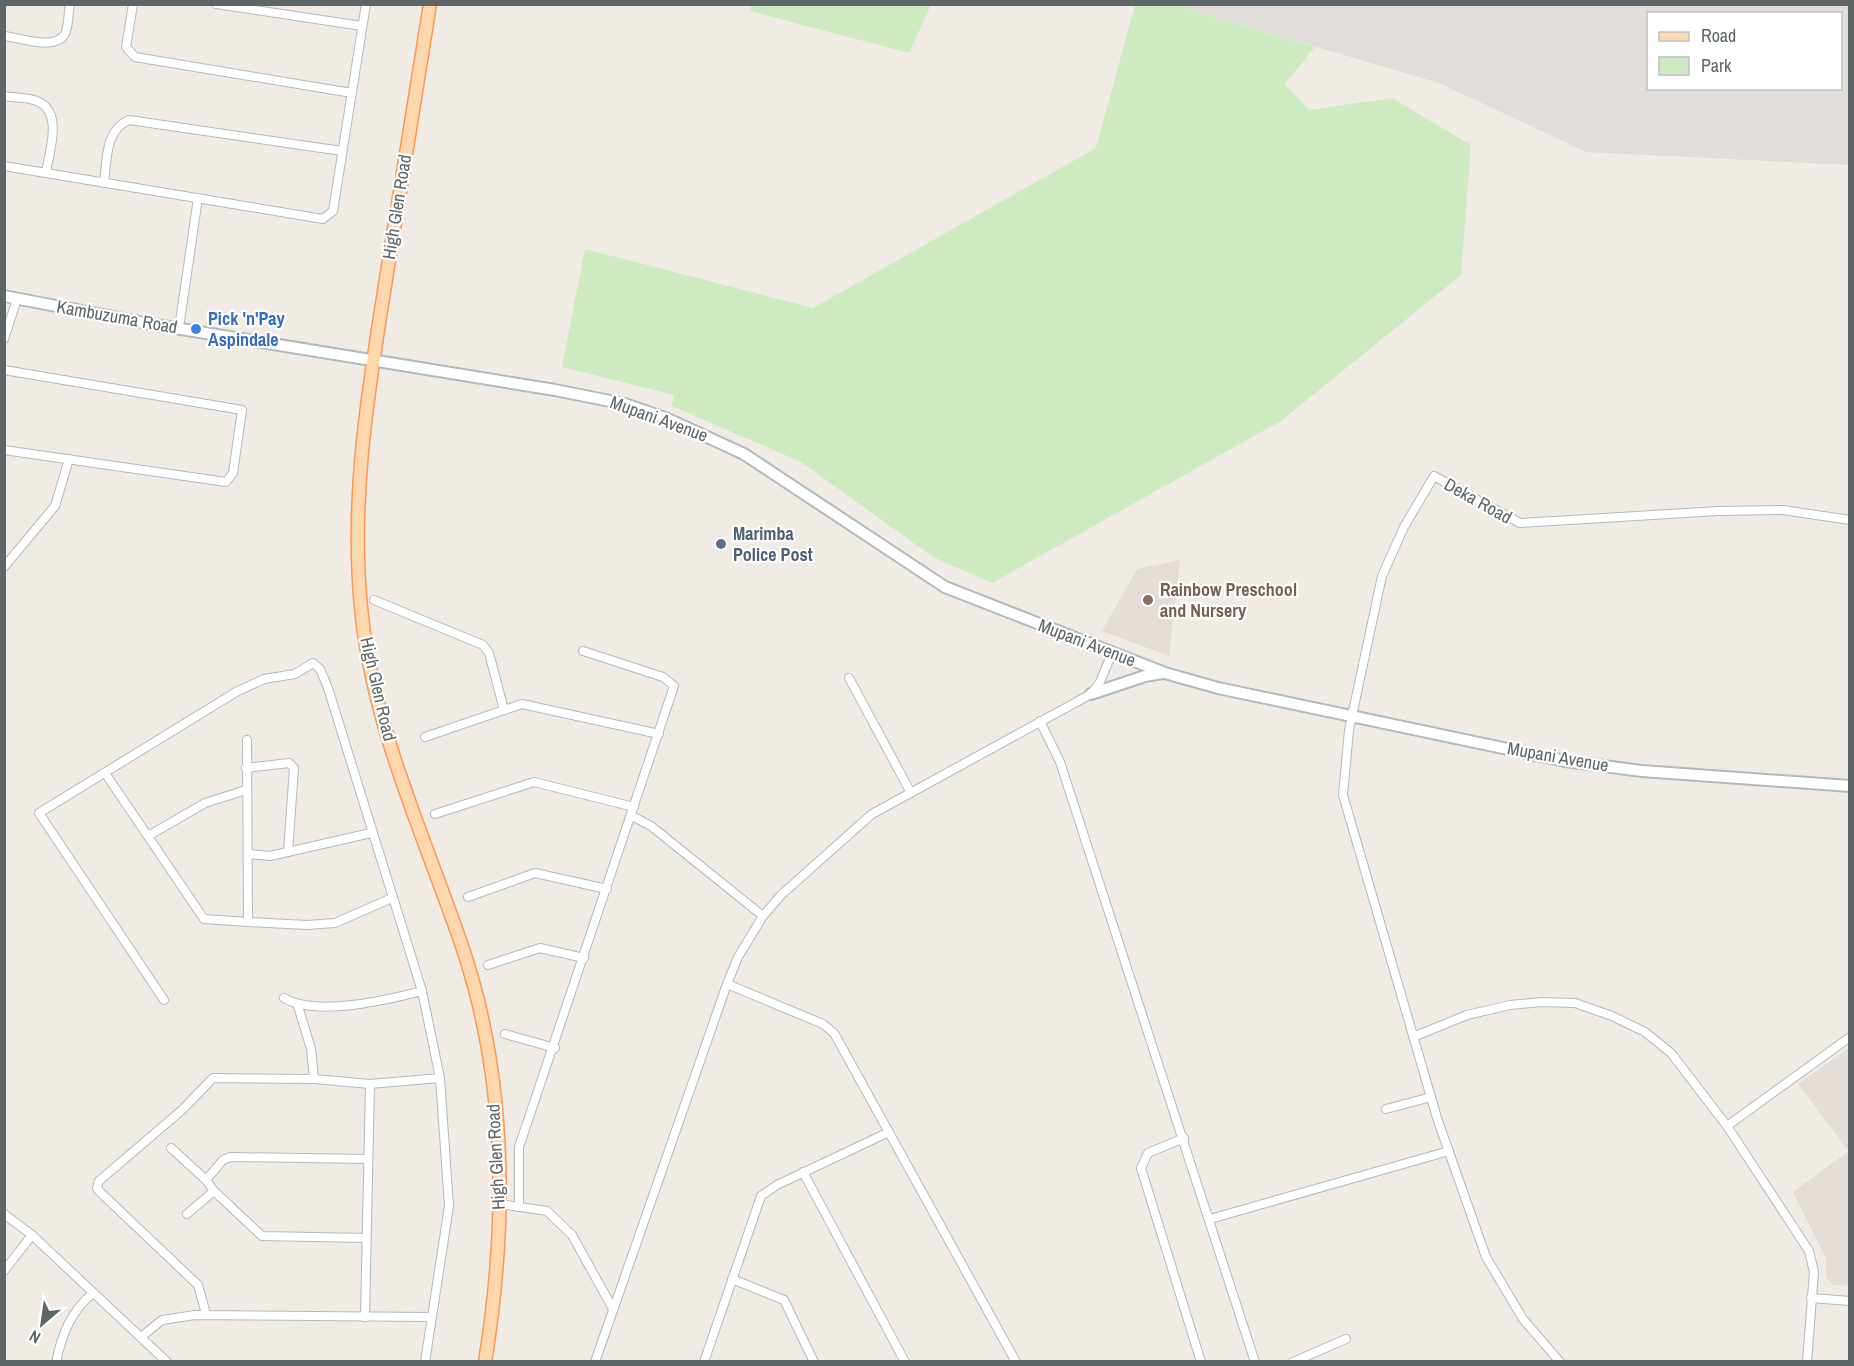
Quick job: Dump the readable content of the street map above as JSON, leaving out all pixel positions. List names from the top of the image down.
{
  "streets": {
    "main road": ["High Glen Road"],
    "street": ["Kambuzuma Road", "Mupani Avenue", "Deka Road"]
  },
  "crossings": [
    ["High Glen Road", "Kambuzuma Road"],
    ["High Glen Road", "Mupani Avenue"],
    ["Kambuzuma Road", "Mupani Avenue"],
    ["Mupani Avenue", "Deka Road"]
  ],
  "places": ["Pick 'n'Pay Aspindale", "Marimba Police Post", "Rainbow Preschool and Nursery"],
  "legend": ["Road", "Park"],
  "north": "bottom left"
}
